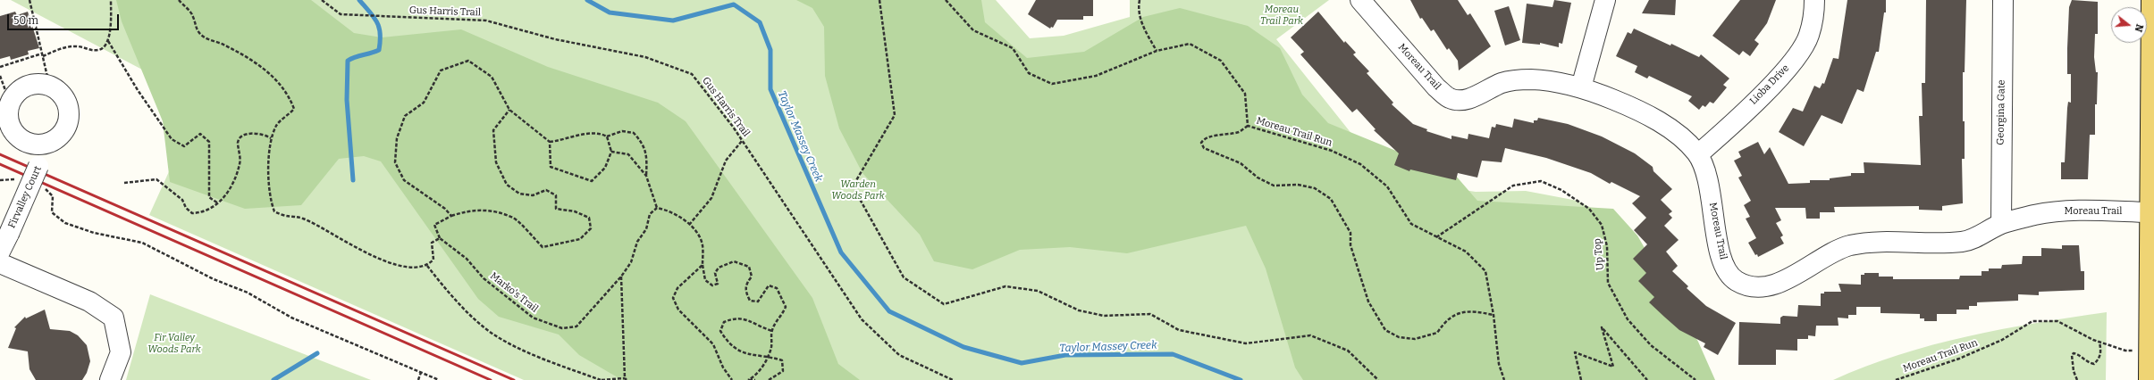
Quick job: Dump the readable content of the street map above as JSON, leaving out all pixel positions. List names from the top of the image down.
{
  "streets": {
    "street": [
      "Moreau Trail",
      "Lioba Drive",
      "Georgina Gate",
      "Firvalley Court"
    ],
    "path": [
      "Gus Harris Trail",
      "Moreau Trail Run",
      "Up Top",
      "Marko's Trail"
    ]
  },
  "crossings": [
    ["Moreau Trail", "Lioba Drive"],
    ["Moreau Trail", "Georgina Gate"],
    ["Moreau Trail Run", "Up Top"]
  ],
  "water": ["Taylor Massey Creek"],
  "parks": ["Moreau Trail Park", "Warden Woods Park", "Fir Valley Woods Park"],
  "scale_bar": "50 m",
  "north": "right"
}
